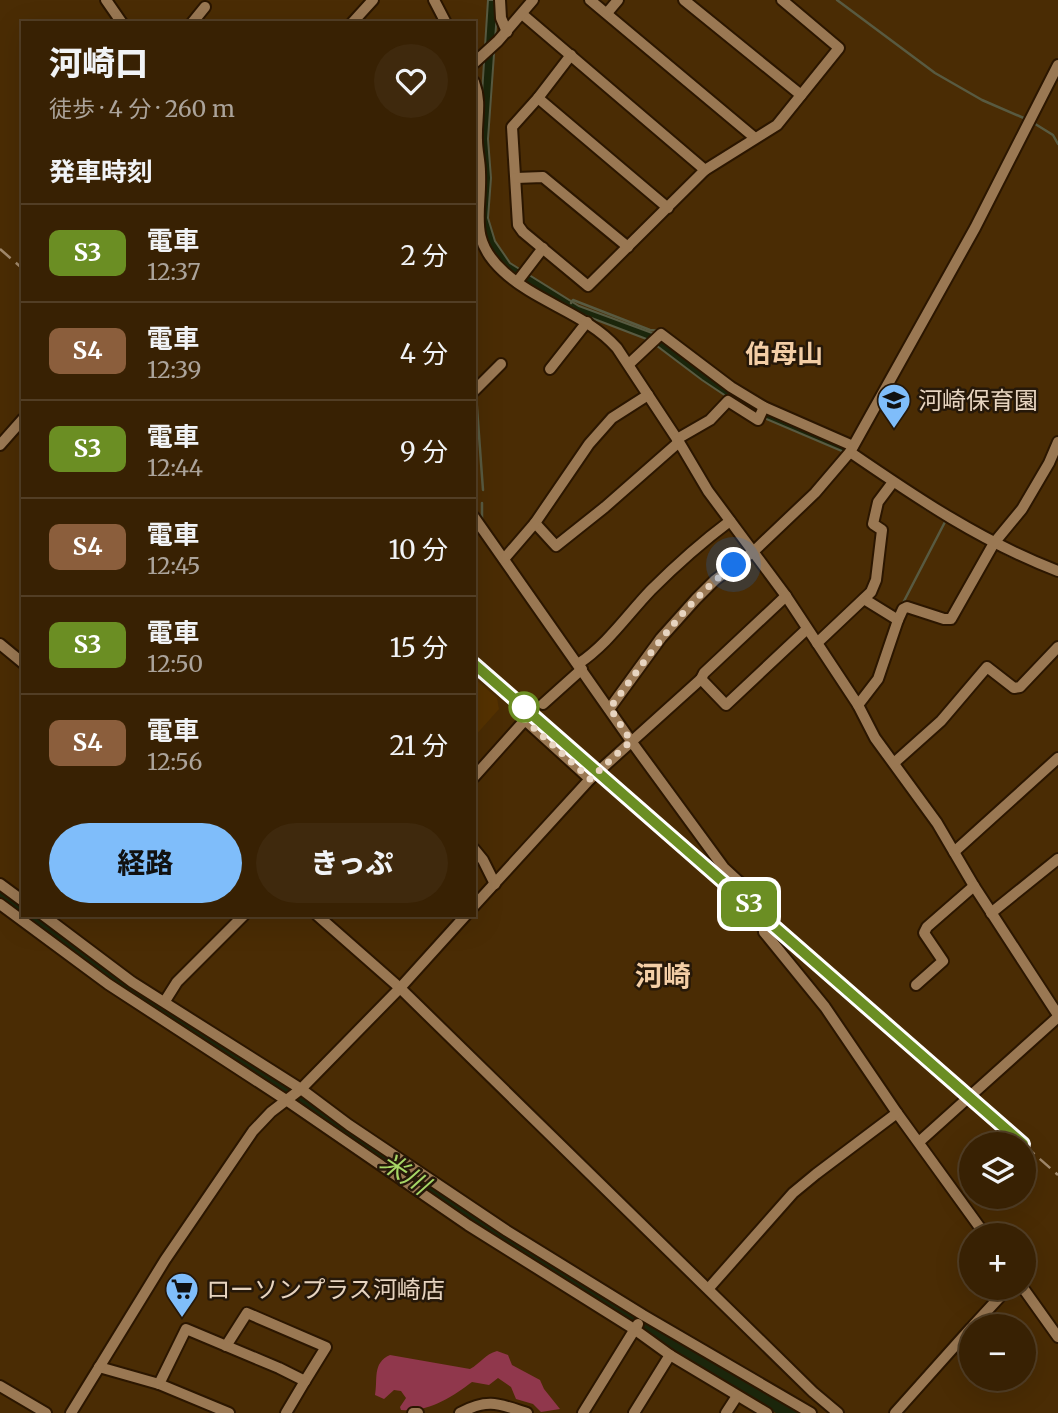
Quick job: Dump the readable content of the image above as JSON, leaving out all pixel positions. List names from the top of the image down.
{
  "districts": ["伯母山", "河崎"],
  "water": ["米川"],
  "places": {
    "school or university": ["河崎保育園"],
    "supermarket": ["ローソンプラス河崎店"]
  },
  "page": {
    "on_map": "S3",
    "heading": [
      ["河崎口", "徒歩 · 4 分 · 260 m"],
      "発車時刻"
    ],
    "list": [
      {
        "mark": "S3",
        "name": "電車",
        "note": "12:37",
        "value": "2 分"
      },
      {
        "mark": "S4",
        "name": "電車",
        "note": "12:39",
        "value": "4 分"
      },
      {
        "mark": "S3",
        "name": "電車",
        "note": "12:44",
        "value": "9 分"
      },
      {
        "mark": "S4",
        "name": "電車",
        "note": "12:45",
        "value": "10 分"
      },
      {
        "mark": "S3",
        "name": "電車",
        "note": "12:50",
        "value": "15 分"
      },
      {
        "mark": "S4",
        "name": "電車",
        "note": "12:56",
        "value": "21 分"
      }
    ],
    "buttons": ["経路", "きっぷ"],
    "map_buttons": ["+", "−"]
  }
}
